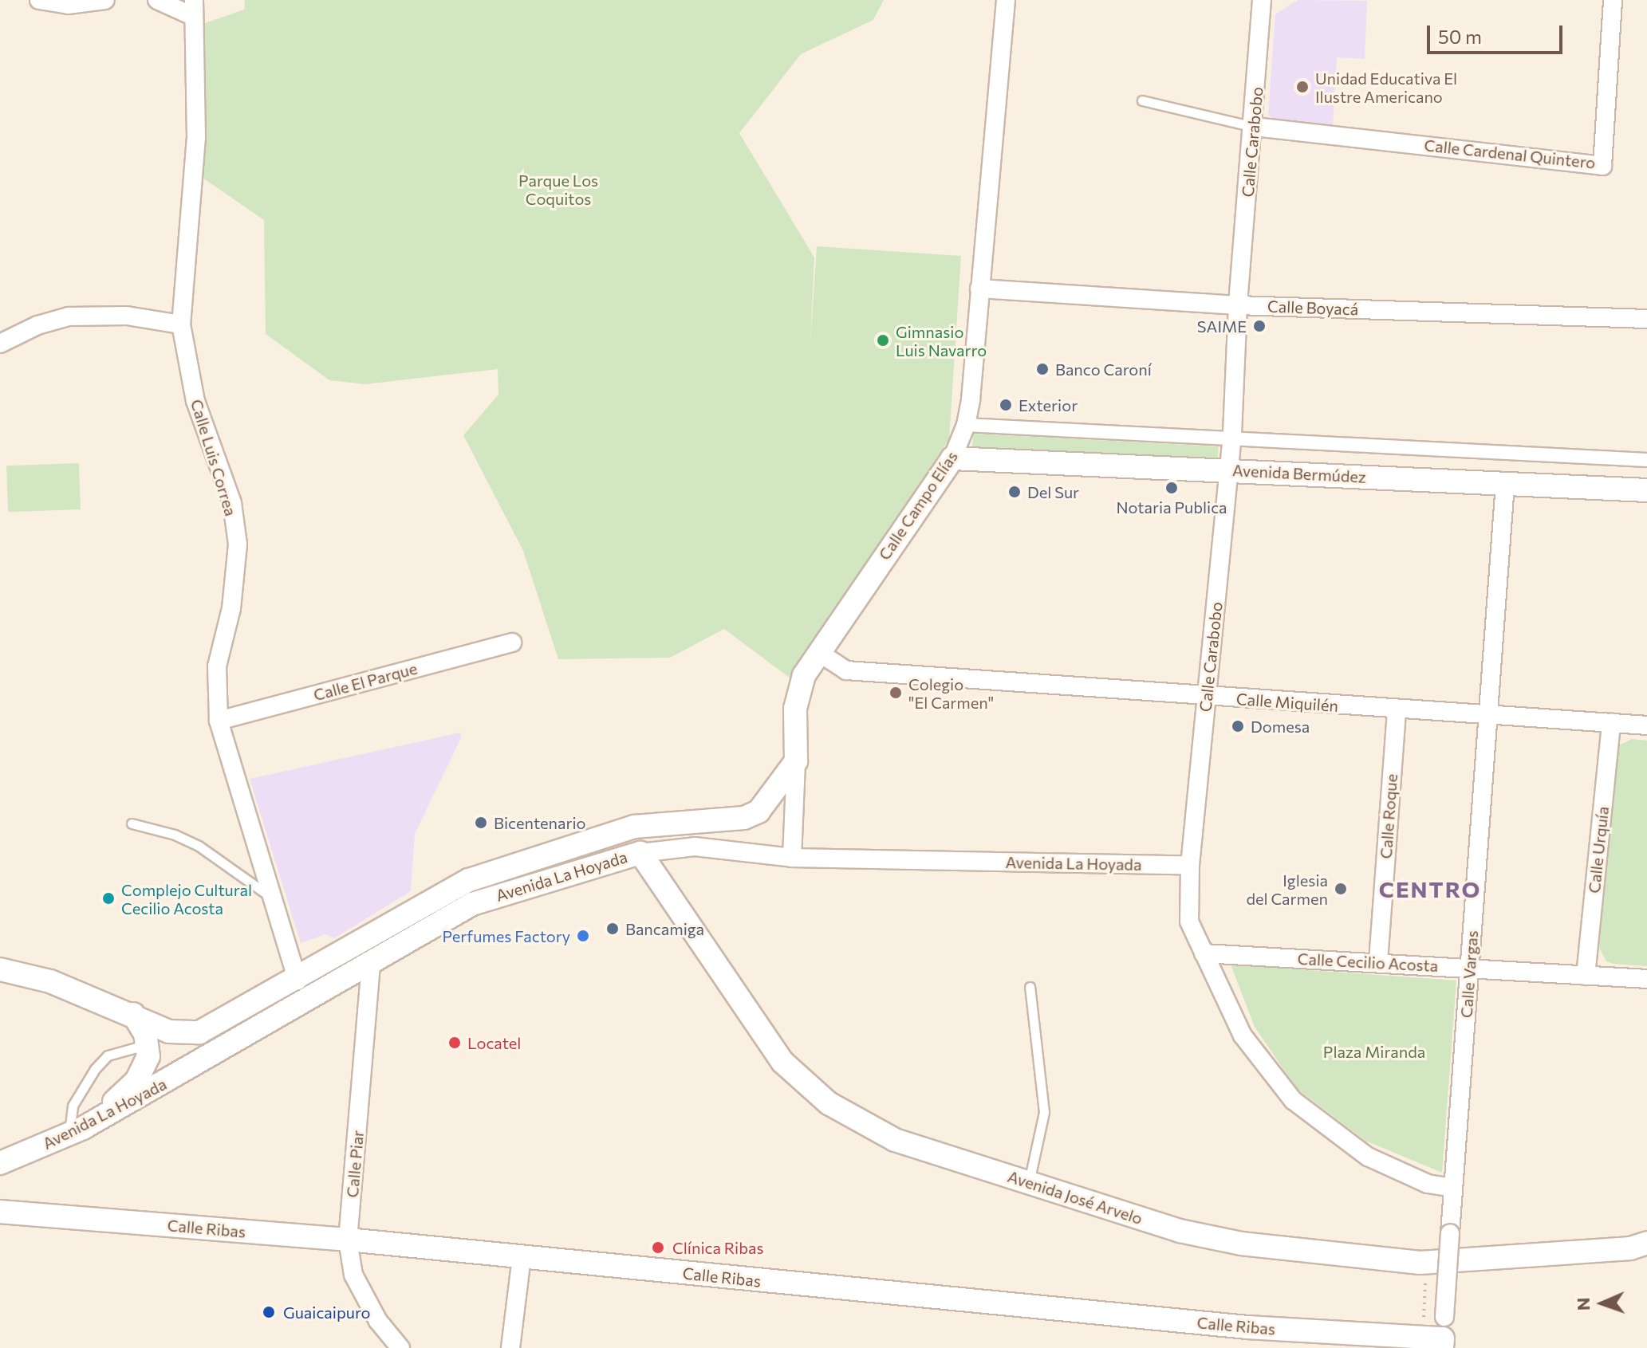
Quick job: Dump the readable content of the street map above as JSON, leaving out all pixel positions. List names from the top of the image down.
{
  "streets": {
    "street": [
      "Calle Carabobo",
      "Calle Cardenal Quintero",
      "Calle Boyacá",
      "Calle Luis Correa",
      "Avenida Bermúdez",
      "Calle Campo Elías",
      "Calle El Parque",
      "Calle Miquilén",
      "Calle Roque",
      "Calle Urquía",
      "Avenida La Hoyada",
      "Calle Cecilio Acosta",
      "Calle Vargas",
      "Calle Piar",
      "Avenida José Arvelo",
      "Calle Ribas"
    ]
  },
  "crossings": [
    ["Calle Carabobo", "Calle Cardenal Quintero"],
    ["Calle Carabobo", "Calle Boyacá"],
    ["Calle Carabobo", "Avenida Bermúdez"],
    ["Calle Carabobo", "Calle Miquilén"],
    ["Calle Carabobo", "Avenida La Hoyada"],
    ["Calle Carabobo", "Calle Cecilio Acosta"],
    ["Calle Carabobo", "Calle Vargas"],
    ["Calle Boyacá", "Calle Campo Elías"],
    ["Calle Luis Correa", "Calle El Parque"],
    ["Calle Luis Correa", "Avenida La Hoyada"],
    ["Avenida Bermúdez", "Calle Campo Elías"],
    ["Avenida Bermúdez", "Calle Vargas"],
    ["Calle Campo Elías", "Calle Miquilén"],
    ["Calle Campo Elías", "Avenida La Hoyada"],
    ["Calle Miquilén", "Calle Roque"],
    ["Calle Miquilén", "Calle Urquía"],
    ["Calle Miquilén", "Calle Vargas"],
    ["Calle Roque", "Calle Cecilio Acosta"],
    ["Calle Urquía", "Calle Cecilio Acosta"],
    ["Avenida La Hoyada", "Calle Piar"],
    ["Avenida La Hoyada", "Avenida José Arvelo"],
    ["Calle Cecilio Acosta", "Calle Vargas"],
    ["Calle Vargas", "Calle Ribas"],
    ["Calle Piar", "Calle Ribas"]
  ],
  "districts": ["CENTRO"],
  "parks": ["Parque Los Coquitos", "Plaza Miranda"],
  "places": [
    "Unidad Educativa El Ilustre Americano",
    "SAIME",
    "Gimnasio Luis Navarro",
    "Banco Caroní",
    "Exterior",
    "Notaria Publica",
    "Del Sur",
    "Colegio \"El Carmen\"",
    "Domesa",
    "Bicentenario",
    "Iglesia del Carmen",
    "Complejo Cultural Cecilio Acosta",
    "Bancamiga",
    "Perfumes Factory",
    "Locatel",
    "Clínica Ribas",
    "Guaicaipuro"
  ],
  "scale_bar": "50 m",
  "north": "left"
}
